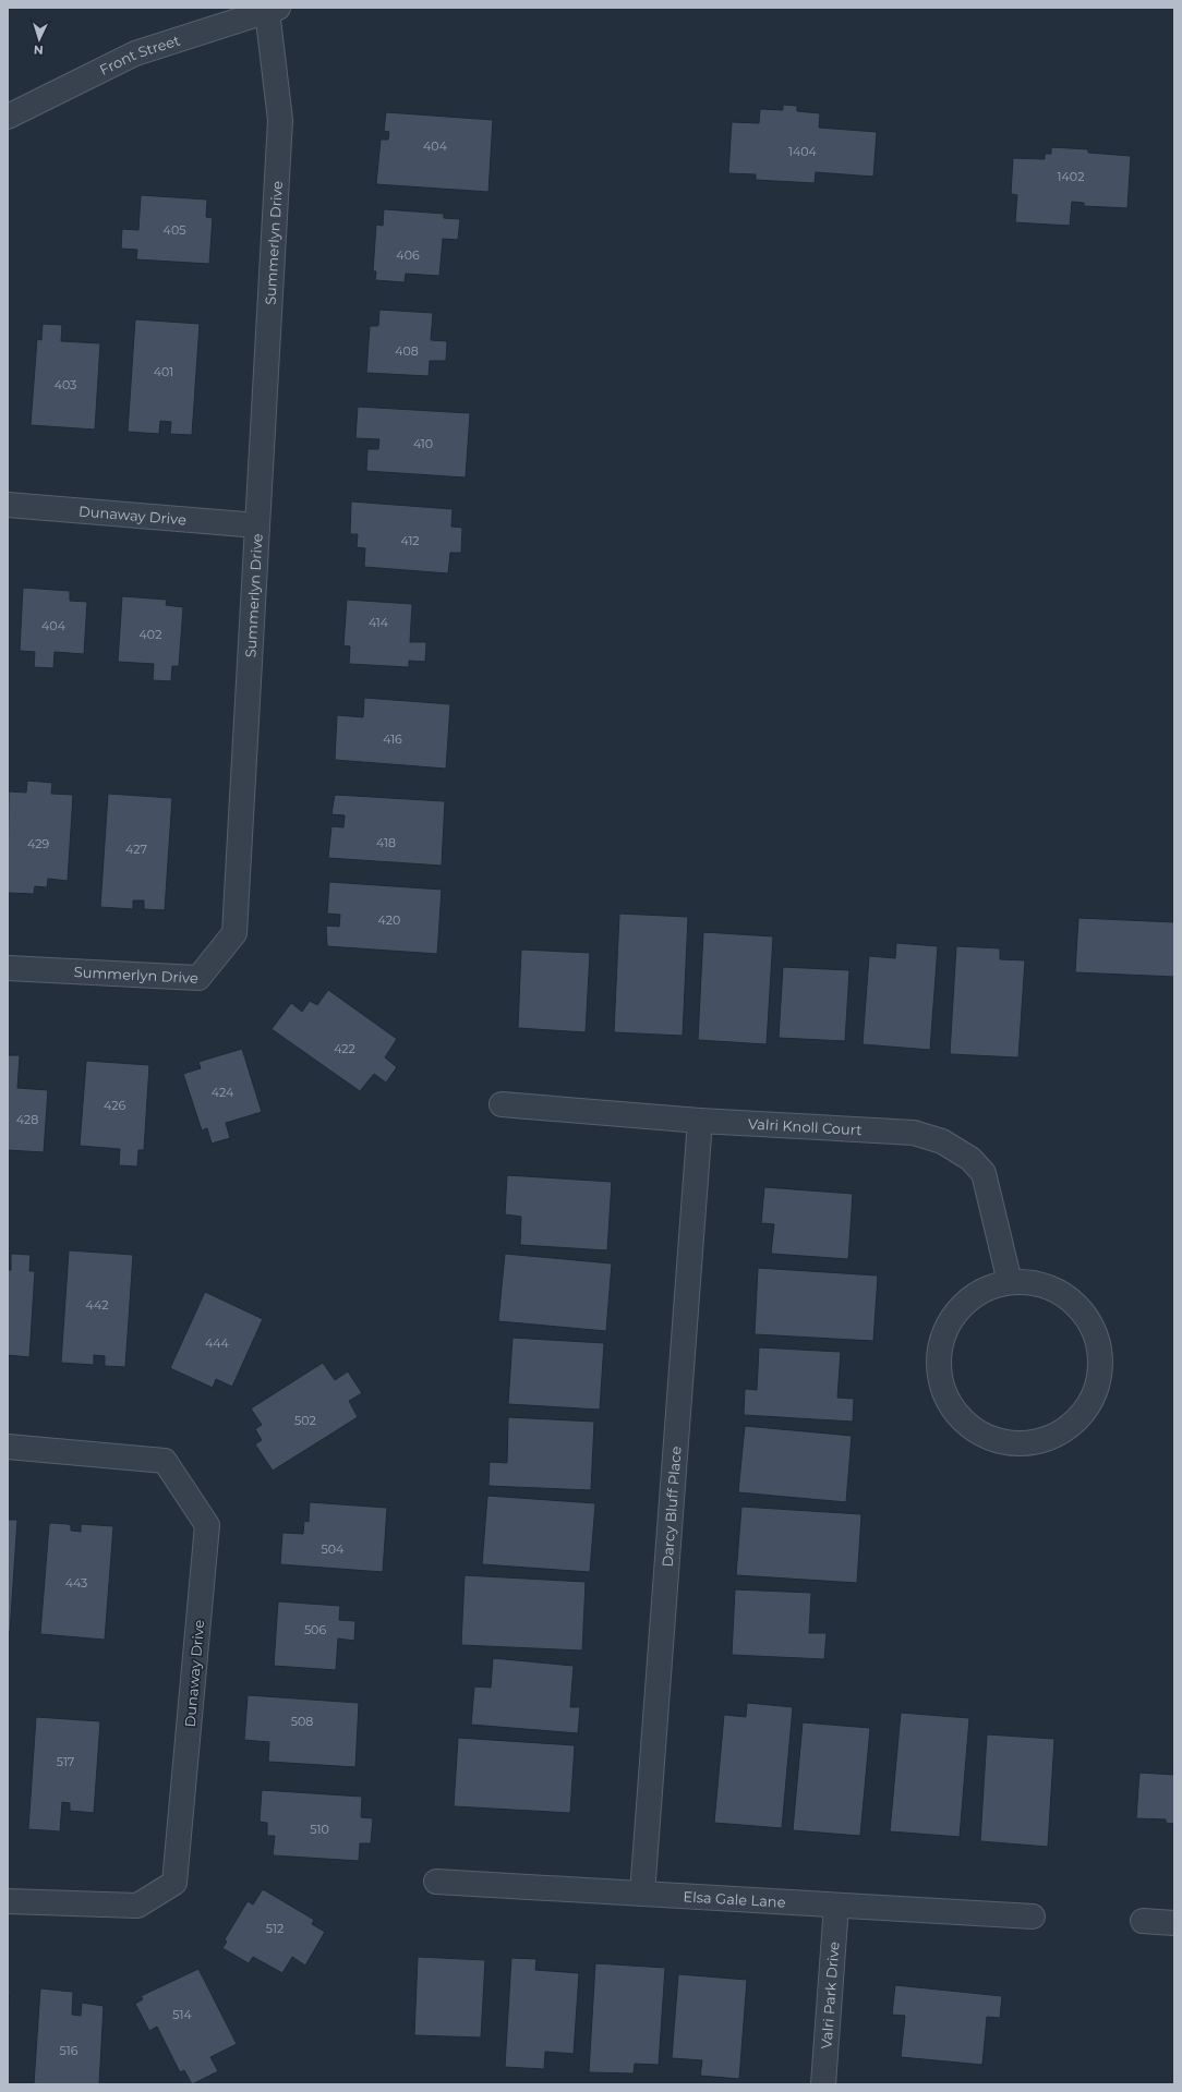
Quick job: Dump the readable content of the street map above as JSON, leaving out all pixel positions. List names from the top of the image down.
{
  "streets": {
    "street": [
      "Front Street",
      "Summerlyn Drive",
      "Dunaway Drive",
      "Valri Knoll Court",
      "Darcy Bluff Place",
      "Elsa Gale Lane",
      "Valri Park Drive"
    ]
  },
  "crossings": [
    ["Front Street", "Summerlyn Drive"],
    ["Summerlyn Drive", "Dunaway Drive"],
    ["Valri Knoll Court", "Darcy Bluff Place"],
    ["Darcy Bluff Place", "Elsa Gale Lane"],
    ["Elsa Gale Lane", "Valri Park Drive"]
  ],
  "house_numbers": [
    "404",
    "1404",
    "1402",
    "405",
    "406",
    "408",
    "401",
    "403",
    "410",
    "412",
    "414",
    "404",
    "402",
    "416",
    "418",
    "429",
    "427",
    "420",
    "422",
    "424",
    "426",
    "428",
    "442",
    "444",
    "502",
    "504",
    "443",
    "506",
    "508",
    "517",
    "510",
    "512",
    "514",
    "516"
  ],
  "north": "bottom"
}
